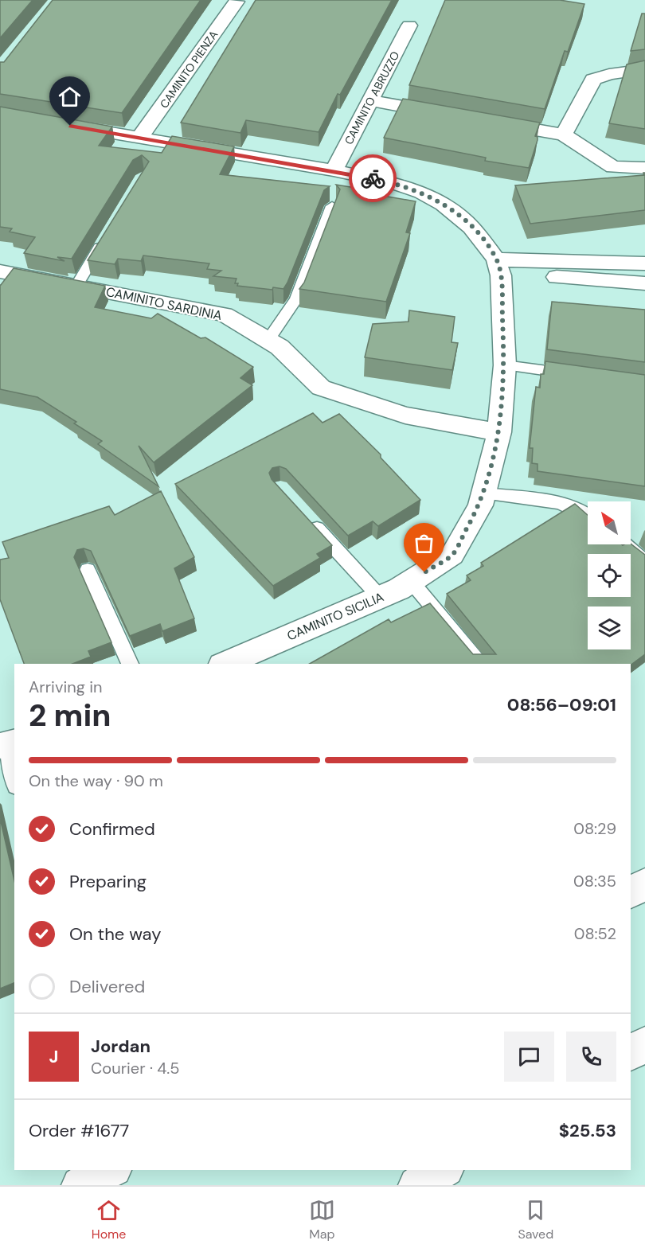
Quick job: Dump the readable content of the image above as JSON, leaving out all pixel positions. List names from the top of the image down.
{
  "streets": {
    "street": [
      "CAMINITO PIENZA",
      "CAMINITO ABRUZZO",
      "CAMINITO SARDINIA",
      "CAMINITO SICILIA"
    ]
  },
  "crossings": [
    ["CAMINITO SARDINIA", "CAMINITO SICILIA"]
  ],
  "north": "top left",
  "page": {
    "heading": ["2 min", "Arriving in", "08:56–09:01"],
    "panel": [
      "Jordan",
      "Courier · 4.5",
      "Order #1677",
      "$25.53"
    ],
    "bar": "On the way · 90 m",
    "list": [
      ["Confirmed", "08:29"],
      ["Preparing", "08:35"],
      ["On the way", "08:52"],
      "Delivered"
    ],
    "round": "J",
    "tabs": ["Home", "Map", "Saved"]
  }
}
